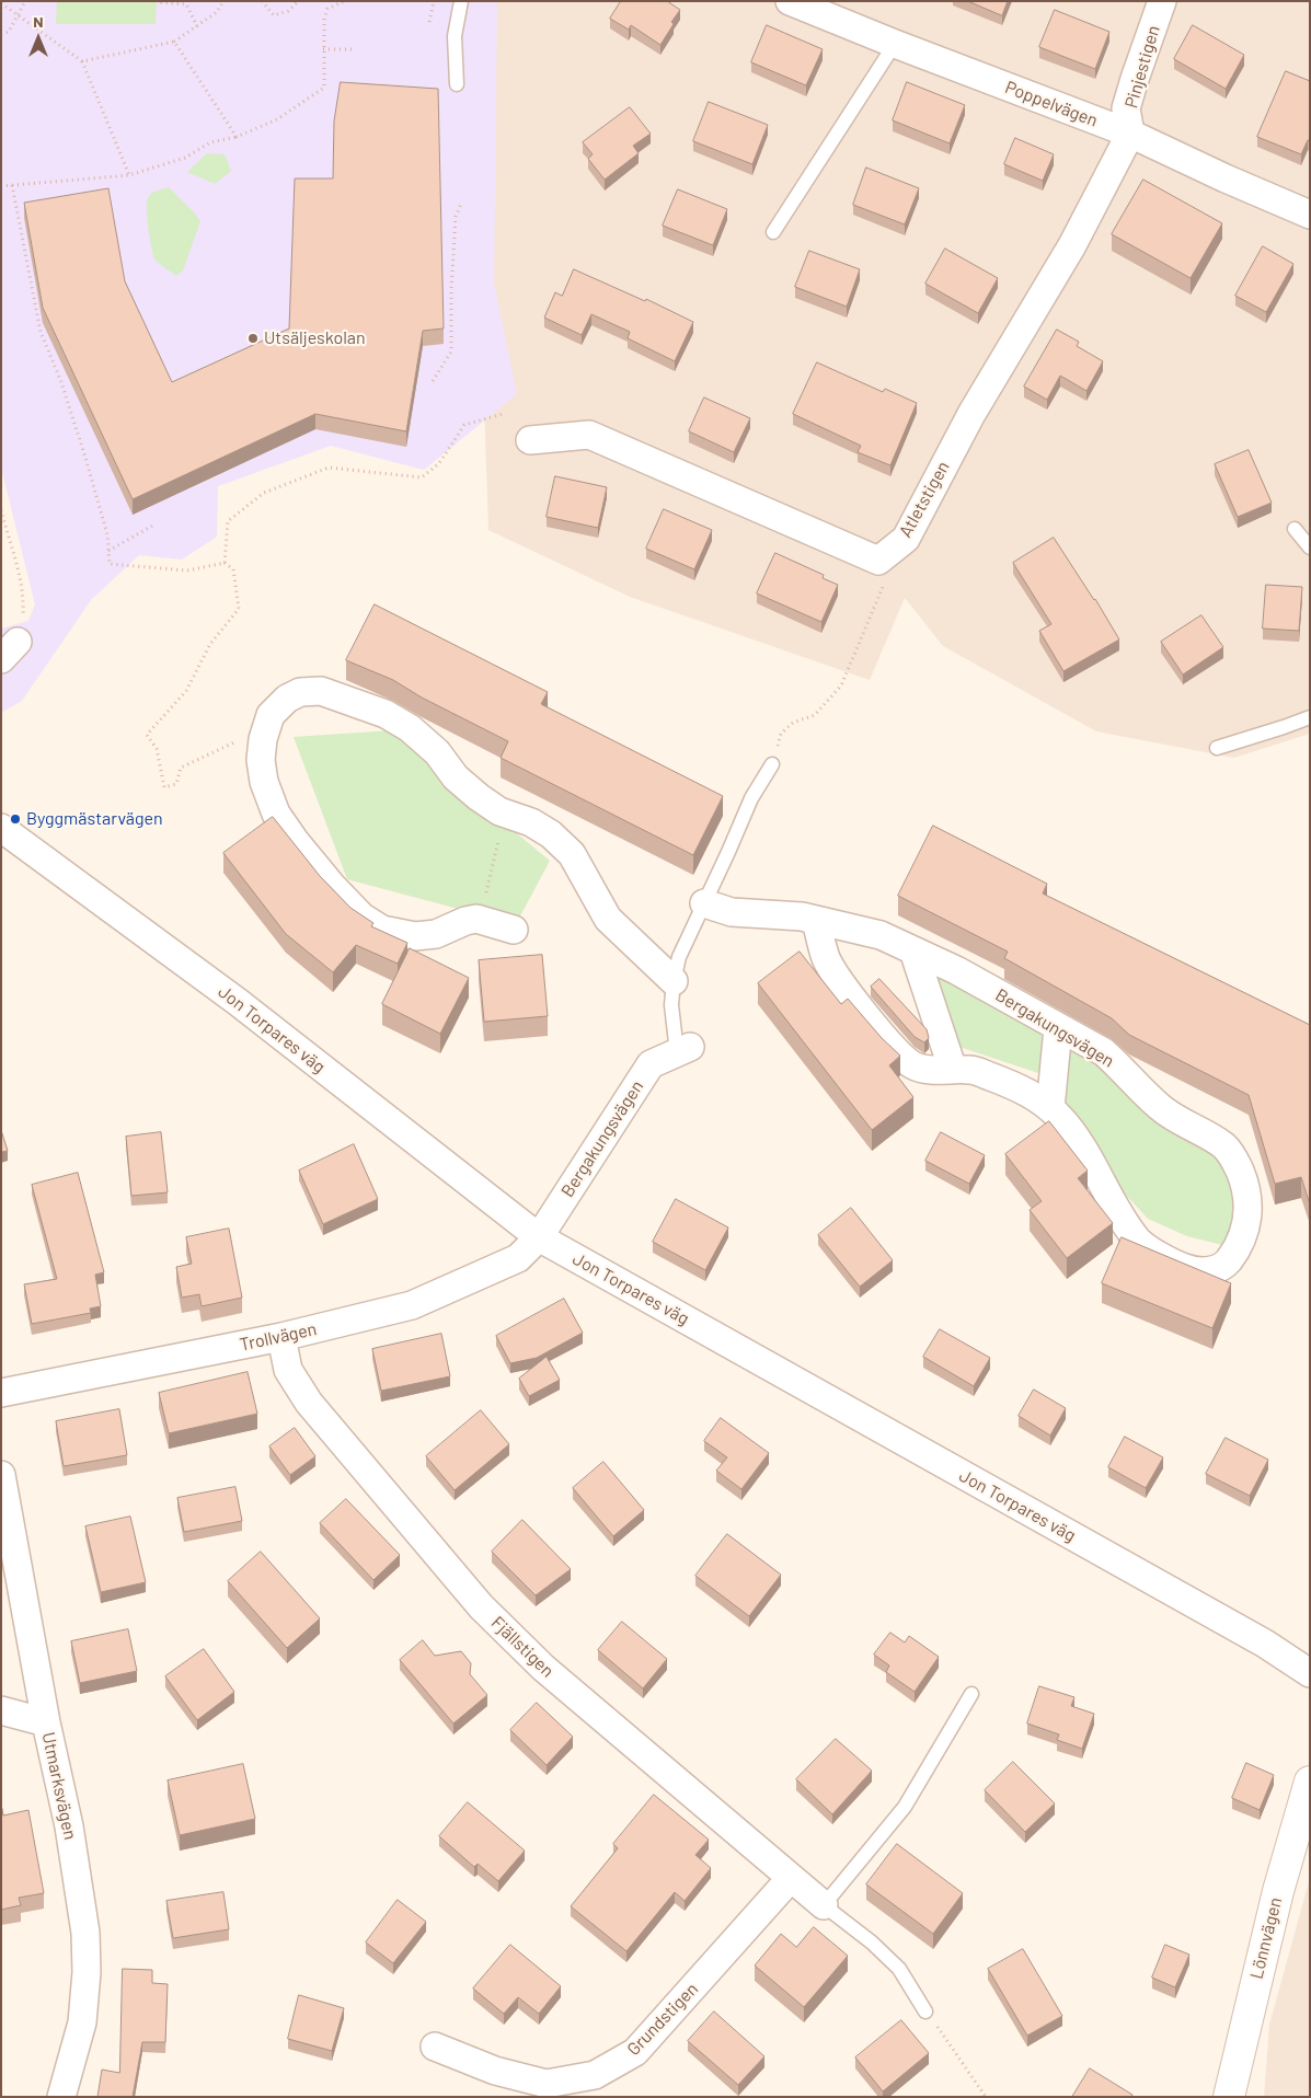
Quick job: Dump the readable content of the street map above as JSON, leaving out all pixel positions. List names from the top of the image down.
{
  "streets": {
    "street": [
      "Pinjestigen",
      "Poppelvägen",
      "Atletstigen",
      "Bergakungsvägen",
      "Jon Torpares väg",
      "Trollvägen",
      "Fjällstigen",
      "Utmarksvägen",
      "Lönnvägen",
      "Grundstigen"
    ]
  },
  "crossings": [
    ["Pinjestigen", "Poppelvägen"],
    ["Pinjestigen", "Atletstigen"],
    ["Poppelvägen", "Atletstigen"],
    ["Bergakungsvägen", "Jon Torpares väg"],
    ["Bergakungsvägen", "Trollvägen"],
    ["Jon Torpares väg", "Trollvägen"],
    ["Trollvägen", "Fjällstigen"],
    ["Fjällstigen", "Grundstigen"]
  ],
  "places": ["Utsäljeskolan", "Byggmästarvägen"],
  "north": "top"
}
